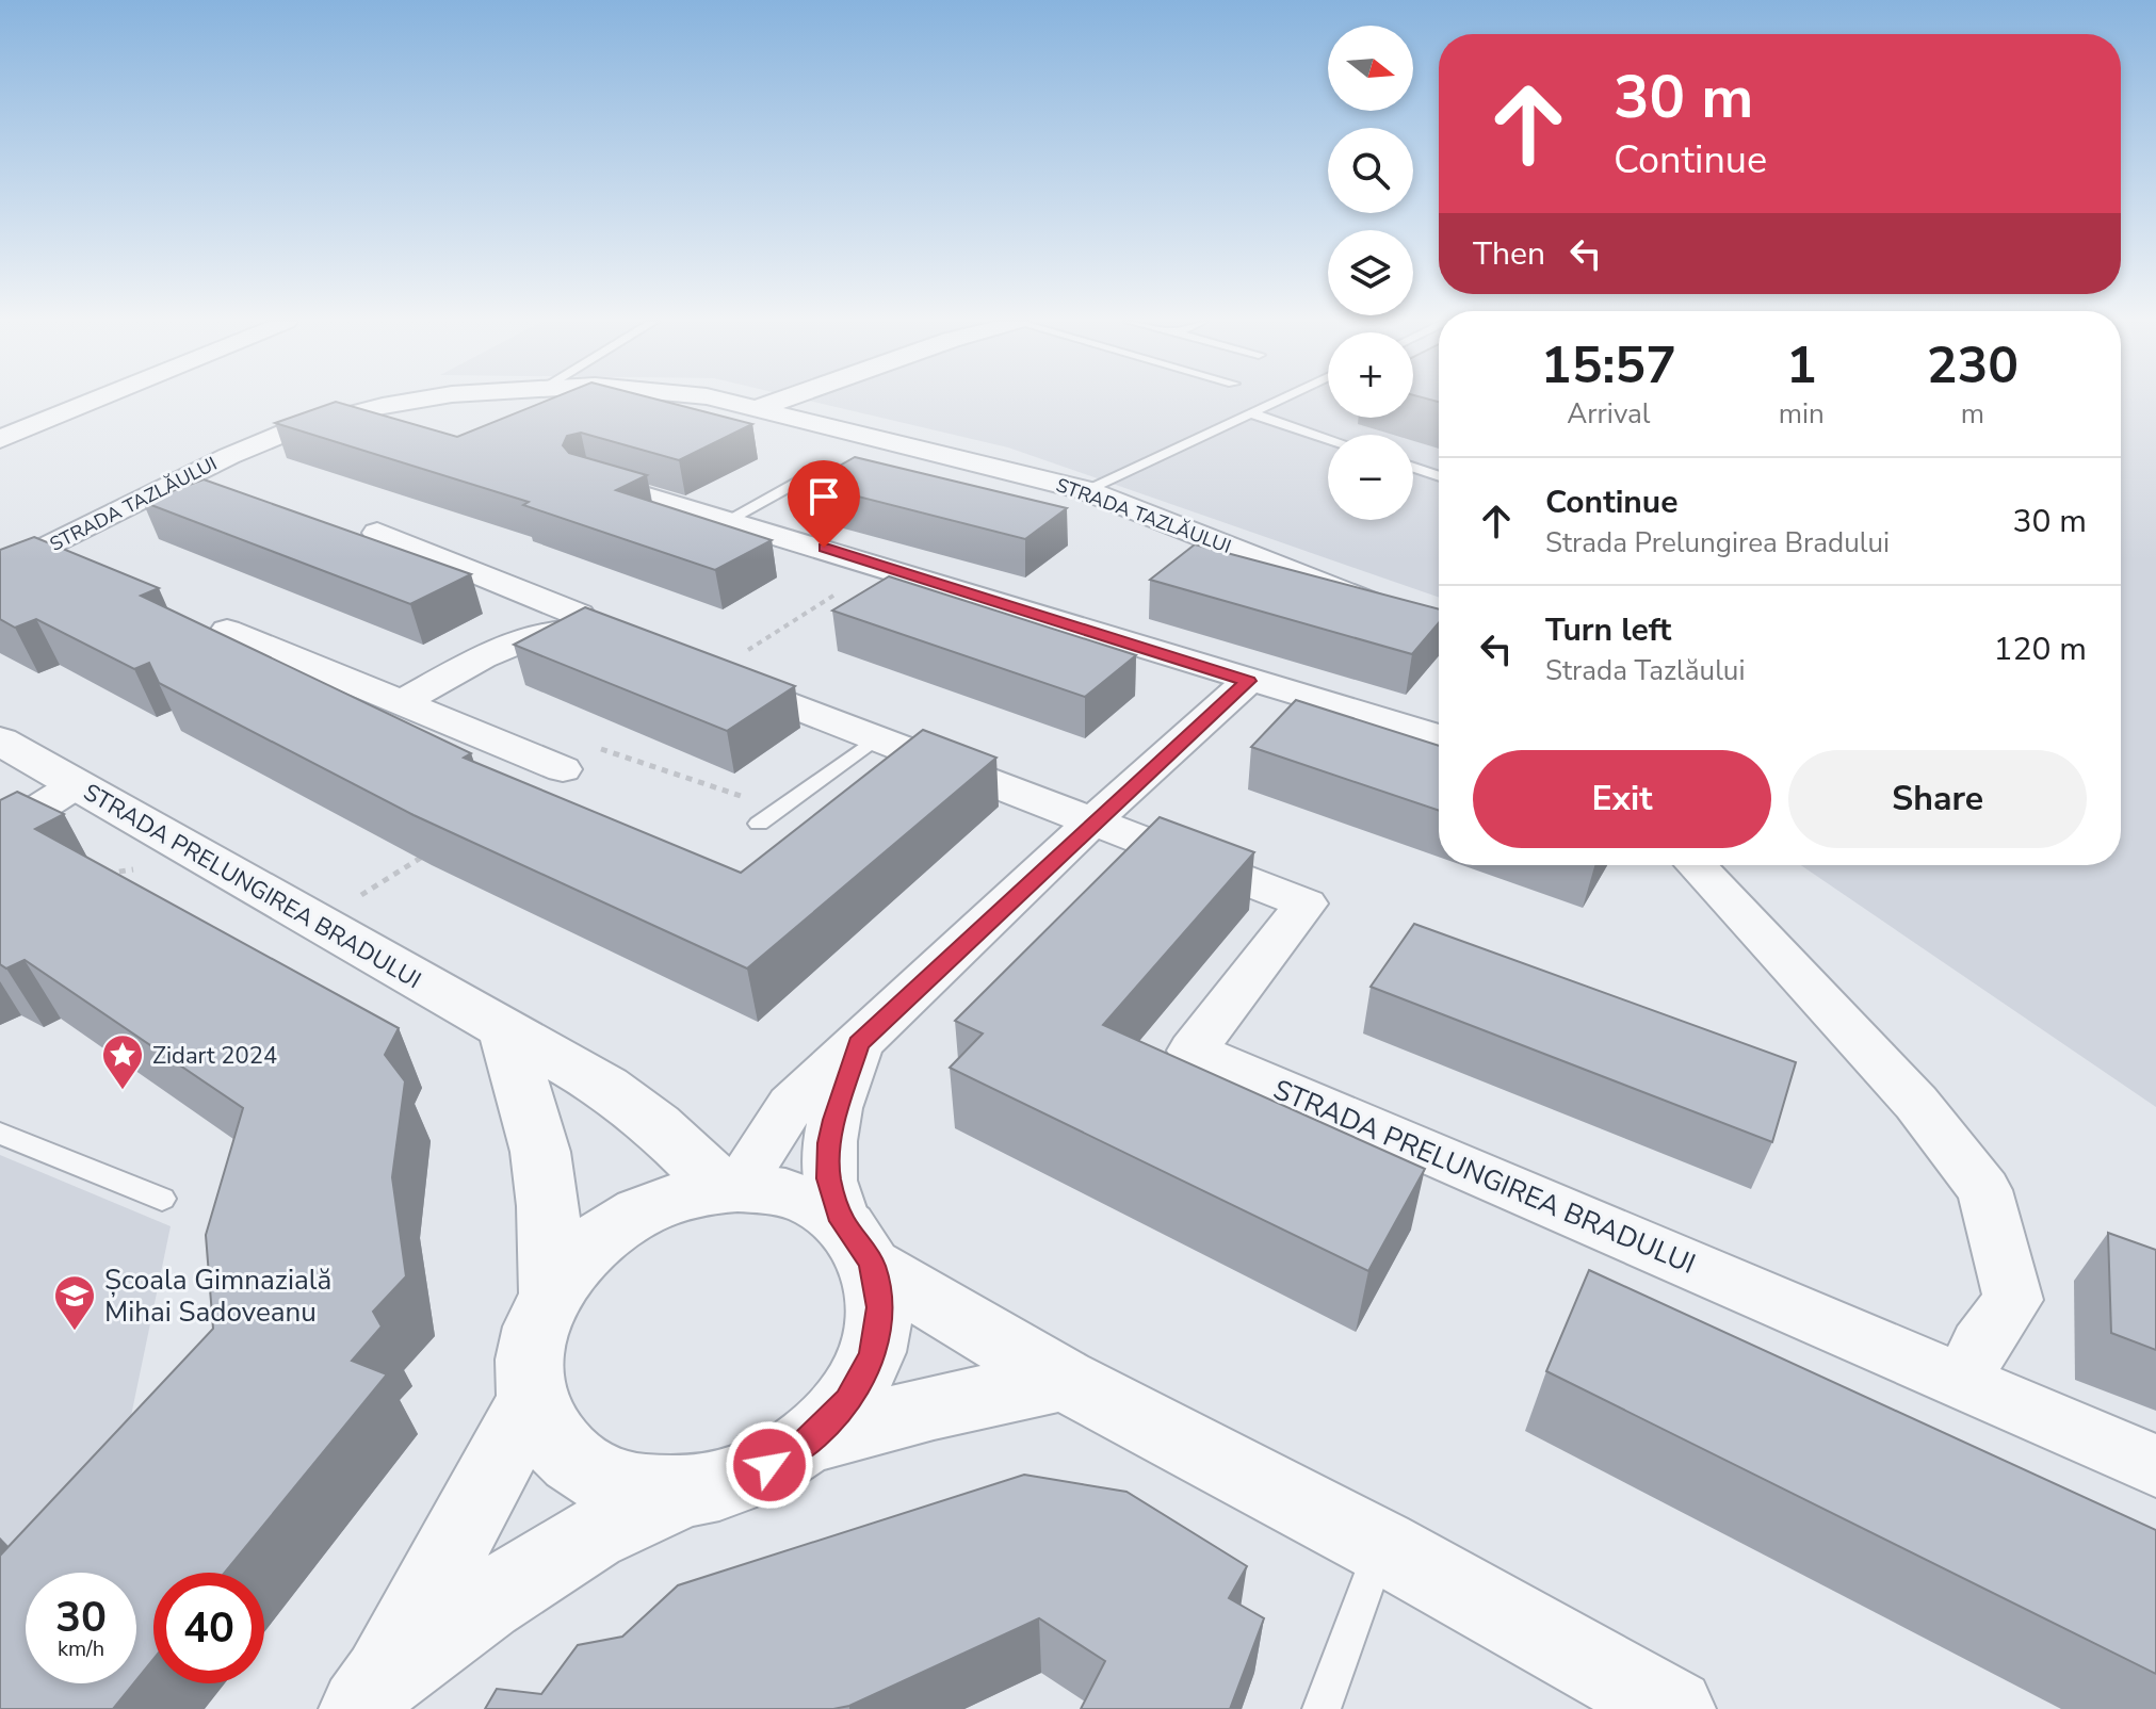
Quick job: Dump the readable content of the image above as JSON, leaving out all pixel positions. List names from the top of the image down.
{
  "streets": {
    "street": ["STRADA TAZLĂULUI", "STRADA PRELUNGIREA BRADULUI"]
  },
  "places": {
    "place": ["Zidart 2024"],
    "school or university": ["Școala Gimnazială Mihai Sadoveanu"]
  },
  "north": "right",
  "page": {
    "map_buttons": ["+", "−"],
    "turn": ["30 m", "Continue"],
    "then": "Then",
    "eta": [
      "15:57",
      "Arrival",
      "1",
      "min",
      "230",
      "m"
    ],
    "list": [
      {
        "name": "Continue",
        "note": "Strada Prelungirea Bradului",
        "value": "30 m"
      },
      {
        "name": "Turn left",
        "note": "Strada Tazlăului",
        "value": "120 m"
      }
    ],
    "buttons": ["Exit", "Share"],
    "speed": "30 km/h",
    "limit": "40"
  }
}
